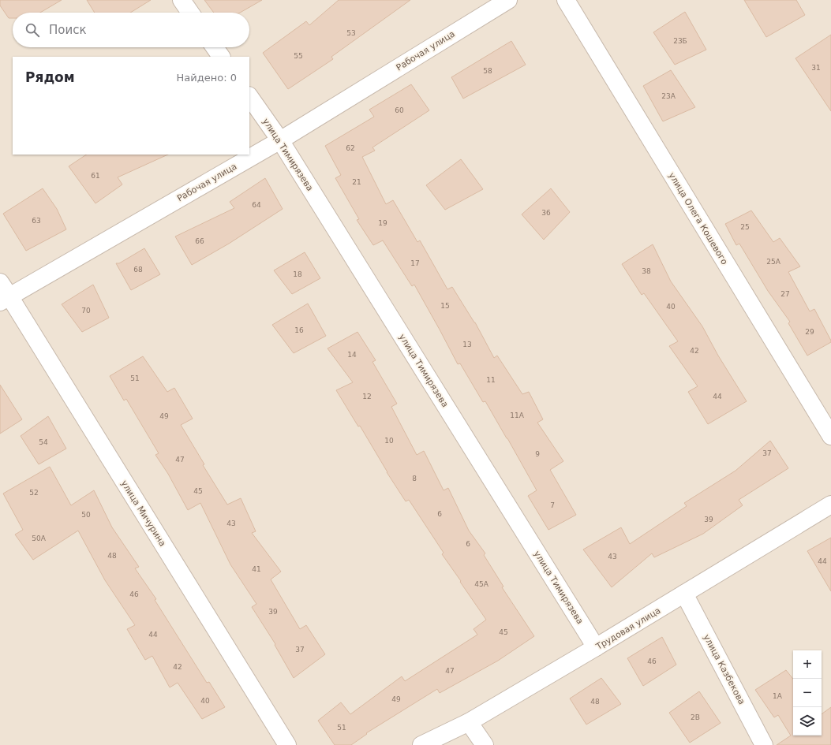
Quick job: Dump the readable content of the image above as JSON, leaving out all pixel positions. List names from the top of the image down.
{
  "streets": {
    "street": [
      "Рабочая улица",
      "улица Тимирязева",
      "улица Олега Кошевого",
      "улица Мичурина",
      "Трудовая улица",
      "улица Казбекова"
    ]
  },
  "crossings": [
    ["Рабочая улица", "улица Тимирязева"],
    ["Рабочая улица", "улица Мичурина"],
    ["улица Тимирязева", "Трудовая улица"],
    ["Трудовая улица", "улица Казбекова"]
  ],
  "house_numbers": [
    "53",
    "23Б",
    "55",
    "31",
    "58",
    "23А",
    "60",
    "62",
    "61",
    "21",
    "64",
    "36",
    "63",
    "19",
    "25",
    "66",
    "25А",
    "17",
    "68",
    "38",
    "18",
    "27",
    "15",
    "40",
    "70",
    "16",
    "29",
    "13",
    "42",
    "14",
    "51",
    "11",
    "12",
    "44",
    "11А",
    "49",
    "10",
    "54",
    "37",
    "9",
    "47",
    "8",
    "45",
    "52",
    "7",
    "6",
    "50",
    "39",
    "43",
    "50А",
    "6",
    "48",
    "43",
    "44",
    "41",
    "45А",
    "46",
    "39",
    "45",
    "44",
    "37",
    "46",
    "42",
    "47",
    "1А",
    "49",
    "40",
    "48",
    "2В",
    "51"
  ],
  "page": {
    "search": "Поиск",
    "heading": ["Рядом", "Найдено: 0"],
    "map_buttons": ["+", "−"]
  }
}
